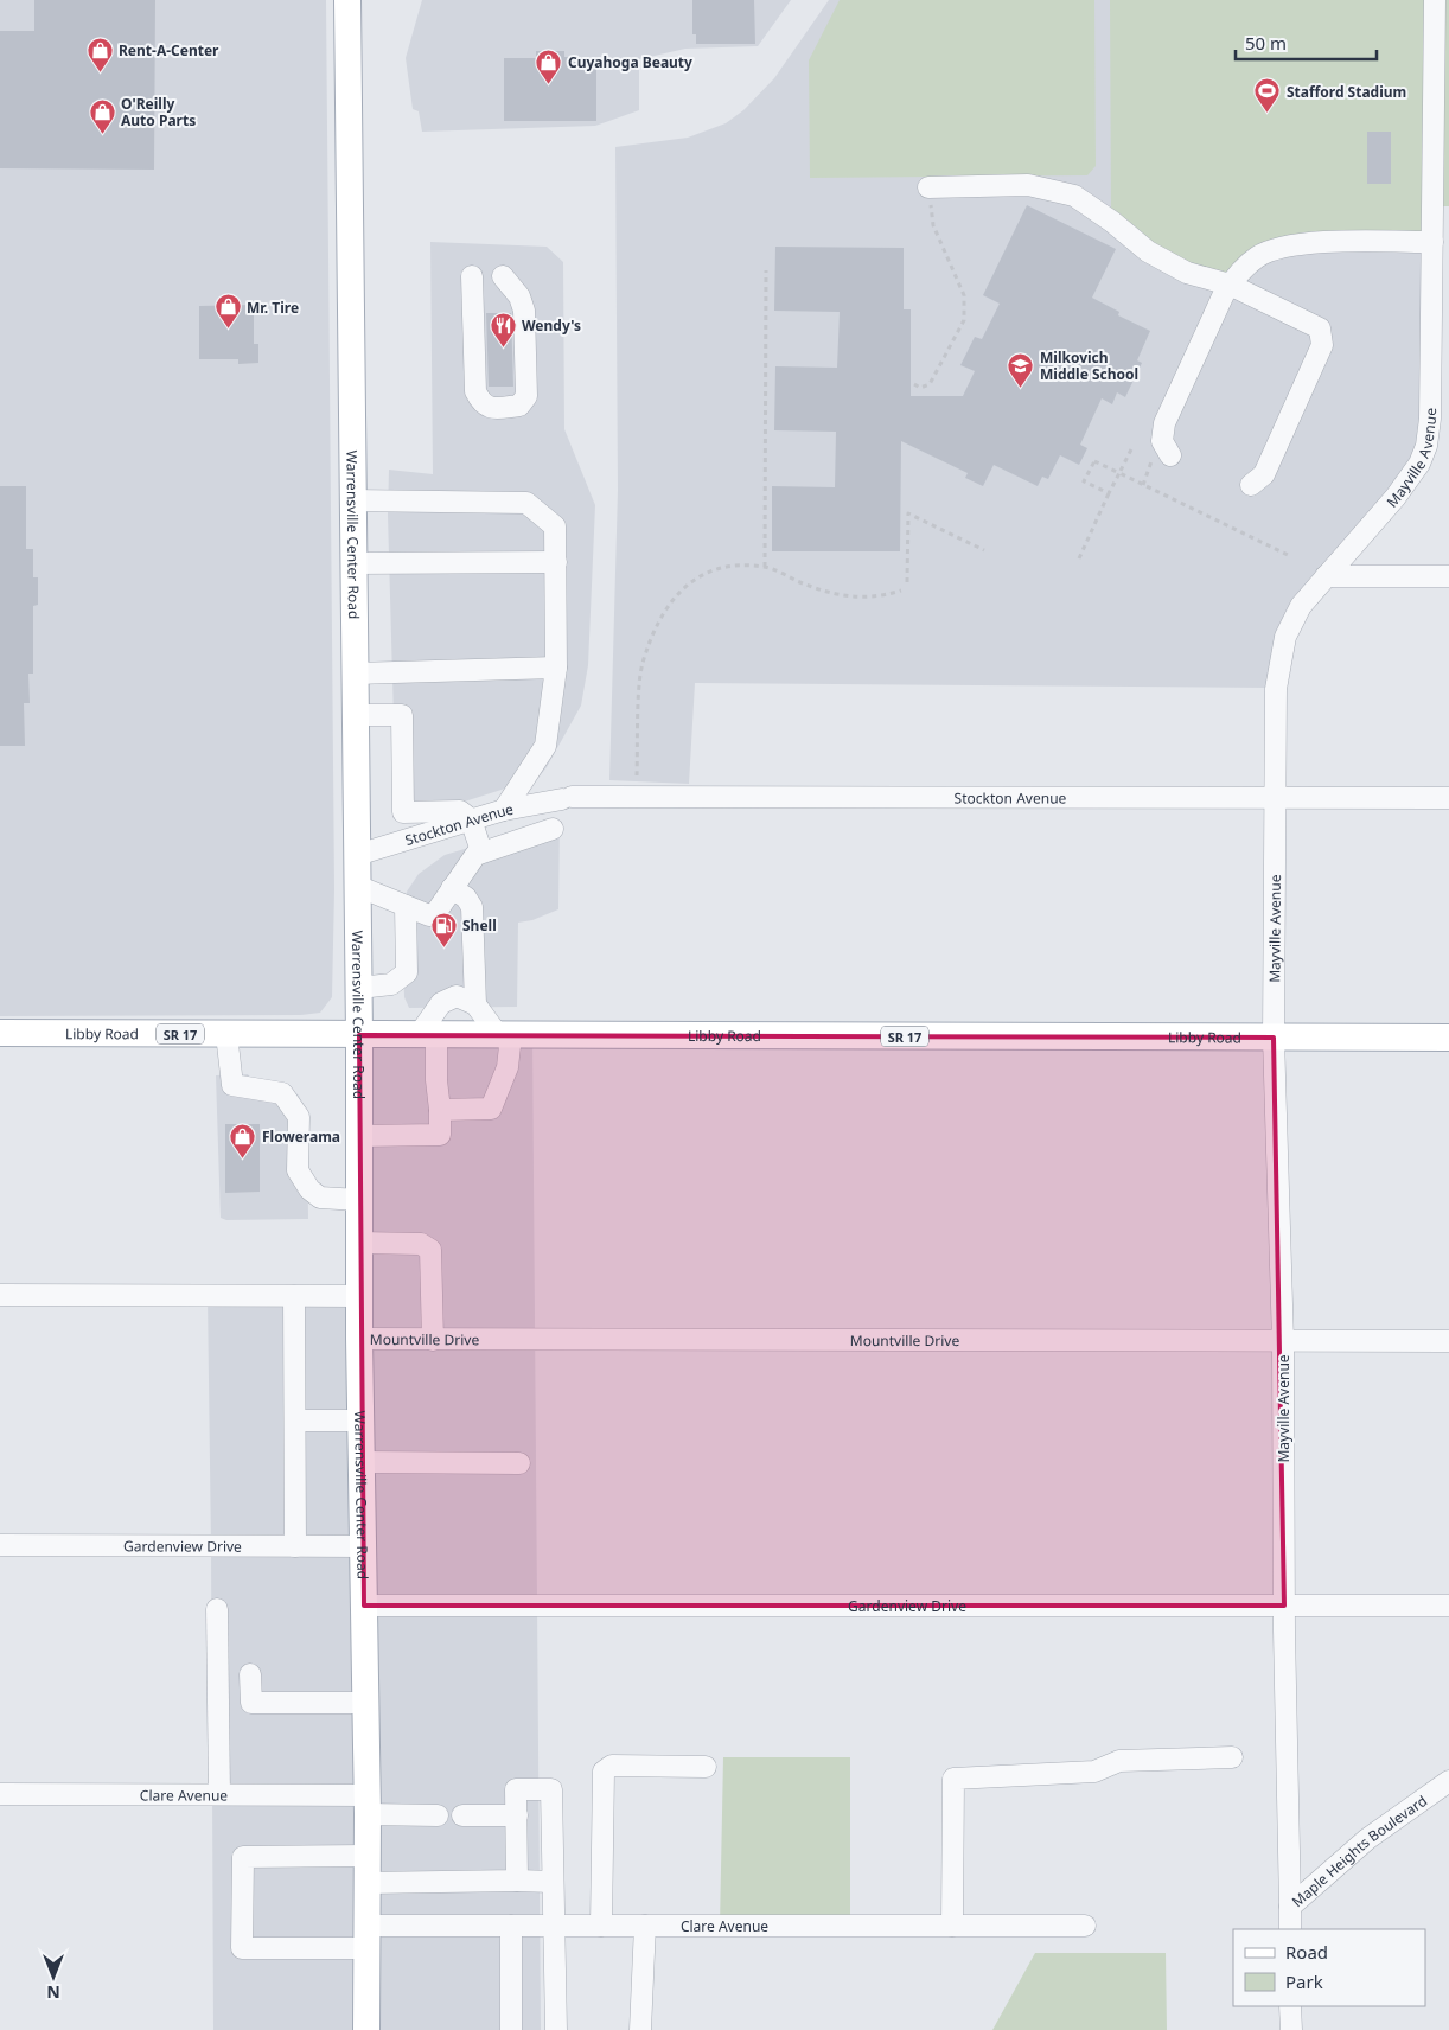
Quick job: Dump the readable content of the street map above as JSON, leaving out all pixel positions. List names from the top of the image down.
{
  "streets": {
    "main road": ["Warrensville Center Road", "Libby Road", "SR 17"],
    "street": [
      "Mayville Avenue",
      "Stockton Avenue",
      "Mountville Drive",
      "Gardenview Drive",
      "Clare Avenue",
      "Maple Heights Boulevard"
    ]
  },
  "crossings": [
    ["Mayville Avenue", "Stockton Avenue"],
    ["Mayville Avenue", "Libby Road"],
    ["Mayville Avenue", "Mountville Drive"],
    ["Mayville Avenue", "Gardenview Drive"],
    ["Mayville Avenue", "Maple Heights Boulevard"],
    ["Warrensville Center Road", "Stockton Avenue"],
    ["Warrensville Center Road", "Libby Road"],
    ["Warrensville Center Road", "Mountville Drive"],
    ["Warrensville Center Road", "Gardenview Drive"],
    ["Warrensville Center Road", "Clare Avenue"]
  ],
  "places": {
    "shop": [
      "Rent-A-Center",
      "Cuyahoga Beauty",
      "O'Reilly Auto Parts",
      "Mr. Tire",
      "Flowerama"
    ],
    "sports": ["Stafford Stadium"],
    "restaurant": ["Wendy's"],
    "school or university": ["Milkovich Middle School"],
    "fuel station": ["Shell"]
  },
  "legend": ["Road", "Park"],
  "scale_bar": "50 m",
  "north": "bottom"
}
